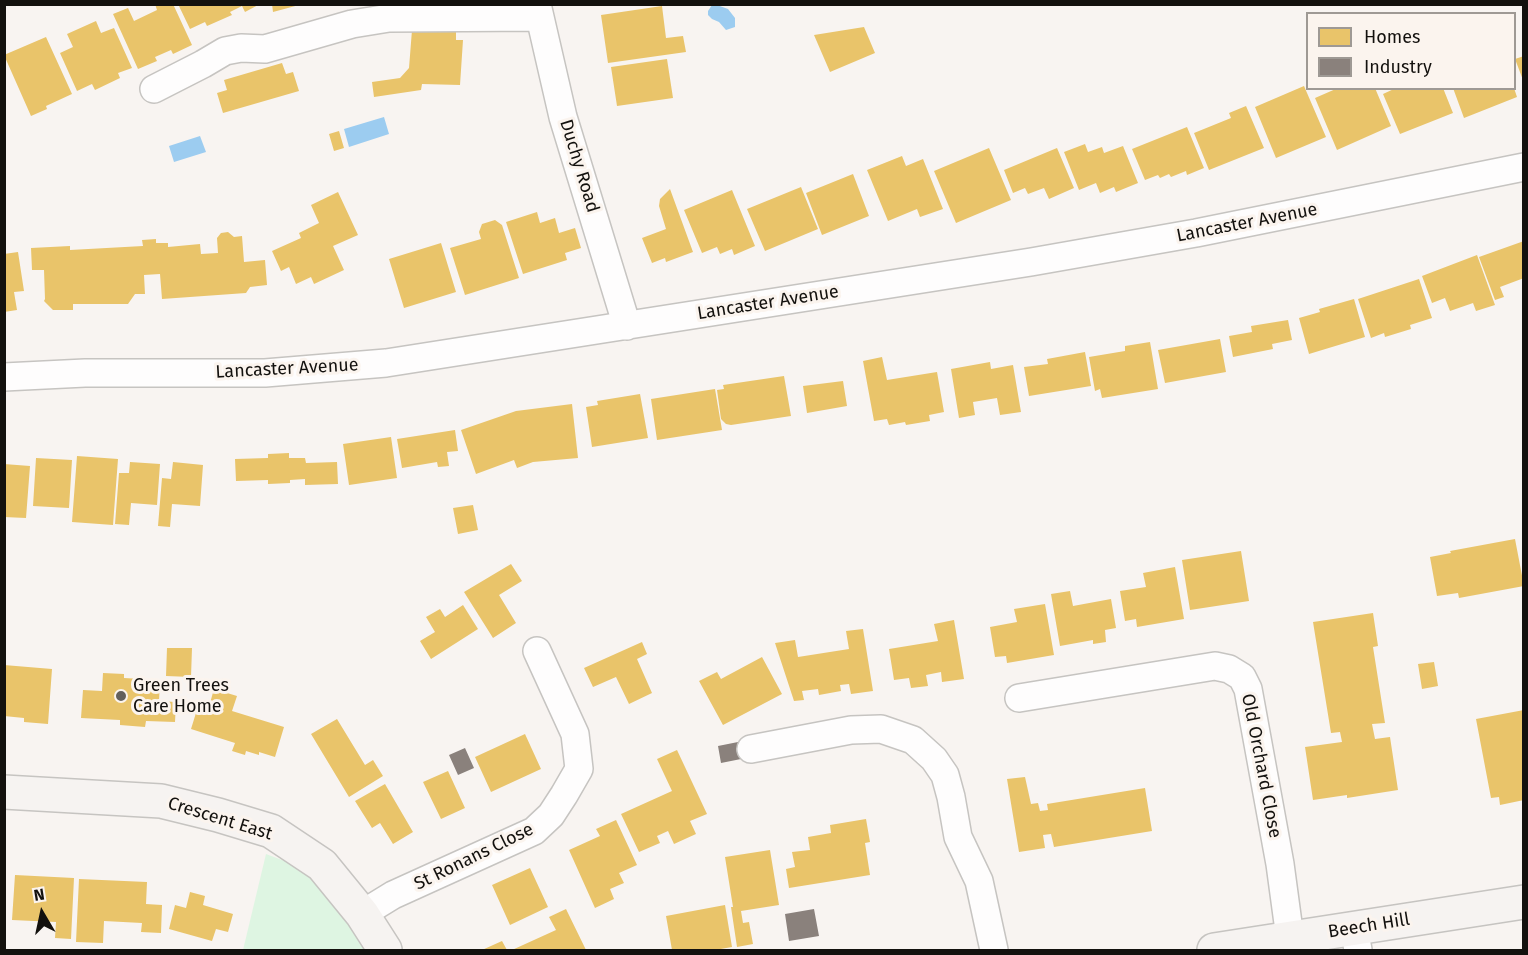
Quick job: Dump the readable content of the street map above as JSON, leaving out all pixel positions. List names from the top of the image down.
{
  "streets": {
    "street": [
      "Duchy Road",
      "Lancaster Avenue",
      "Old Orchard Close",
      "Crescent East",
      "St Ronans Close",
      "Beech Hill"
    ]
  },
  "crossings": [
    ["Duchy Road", "Lancaster Avenue"],
    ["Old Orchard Close", "Beech Hill"],
    ["Crescent East", "St Ronans Close"]
  ],
  "places": ["Green Trees Care Home"],
  "legend": ["Homes", "Industry"],
  "north": "top"
}
